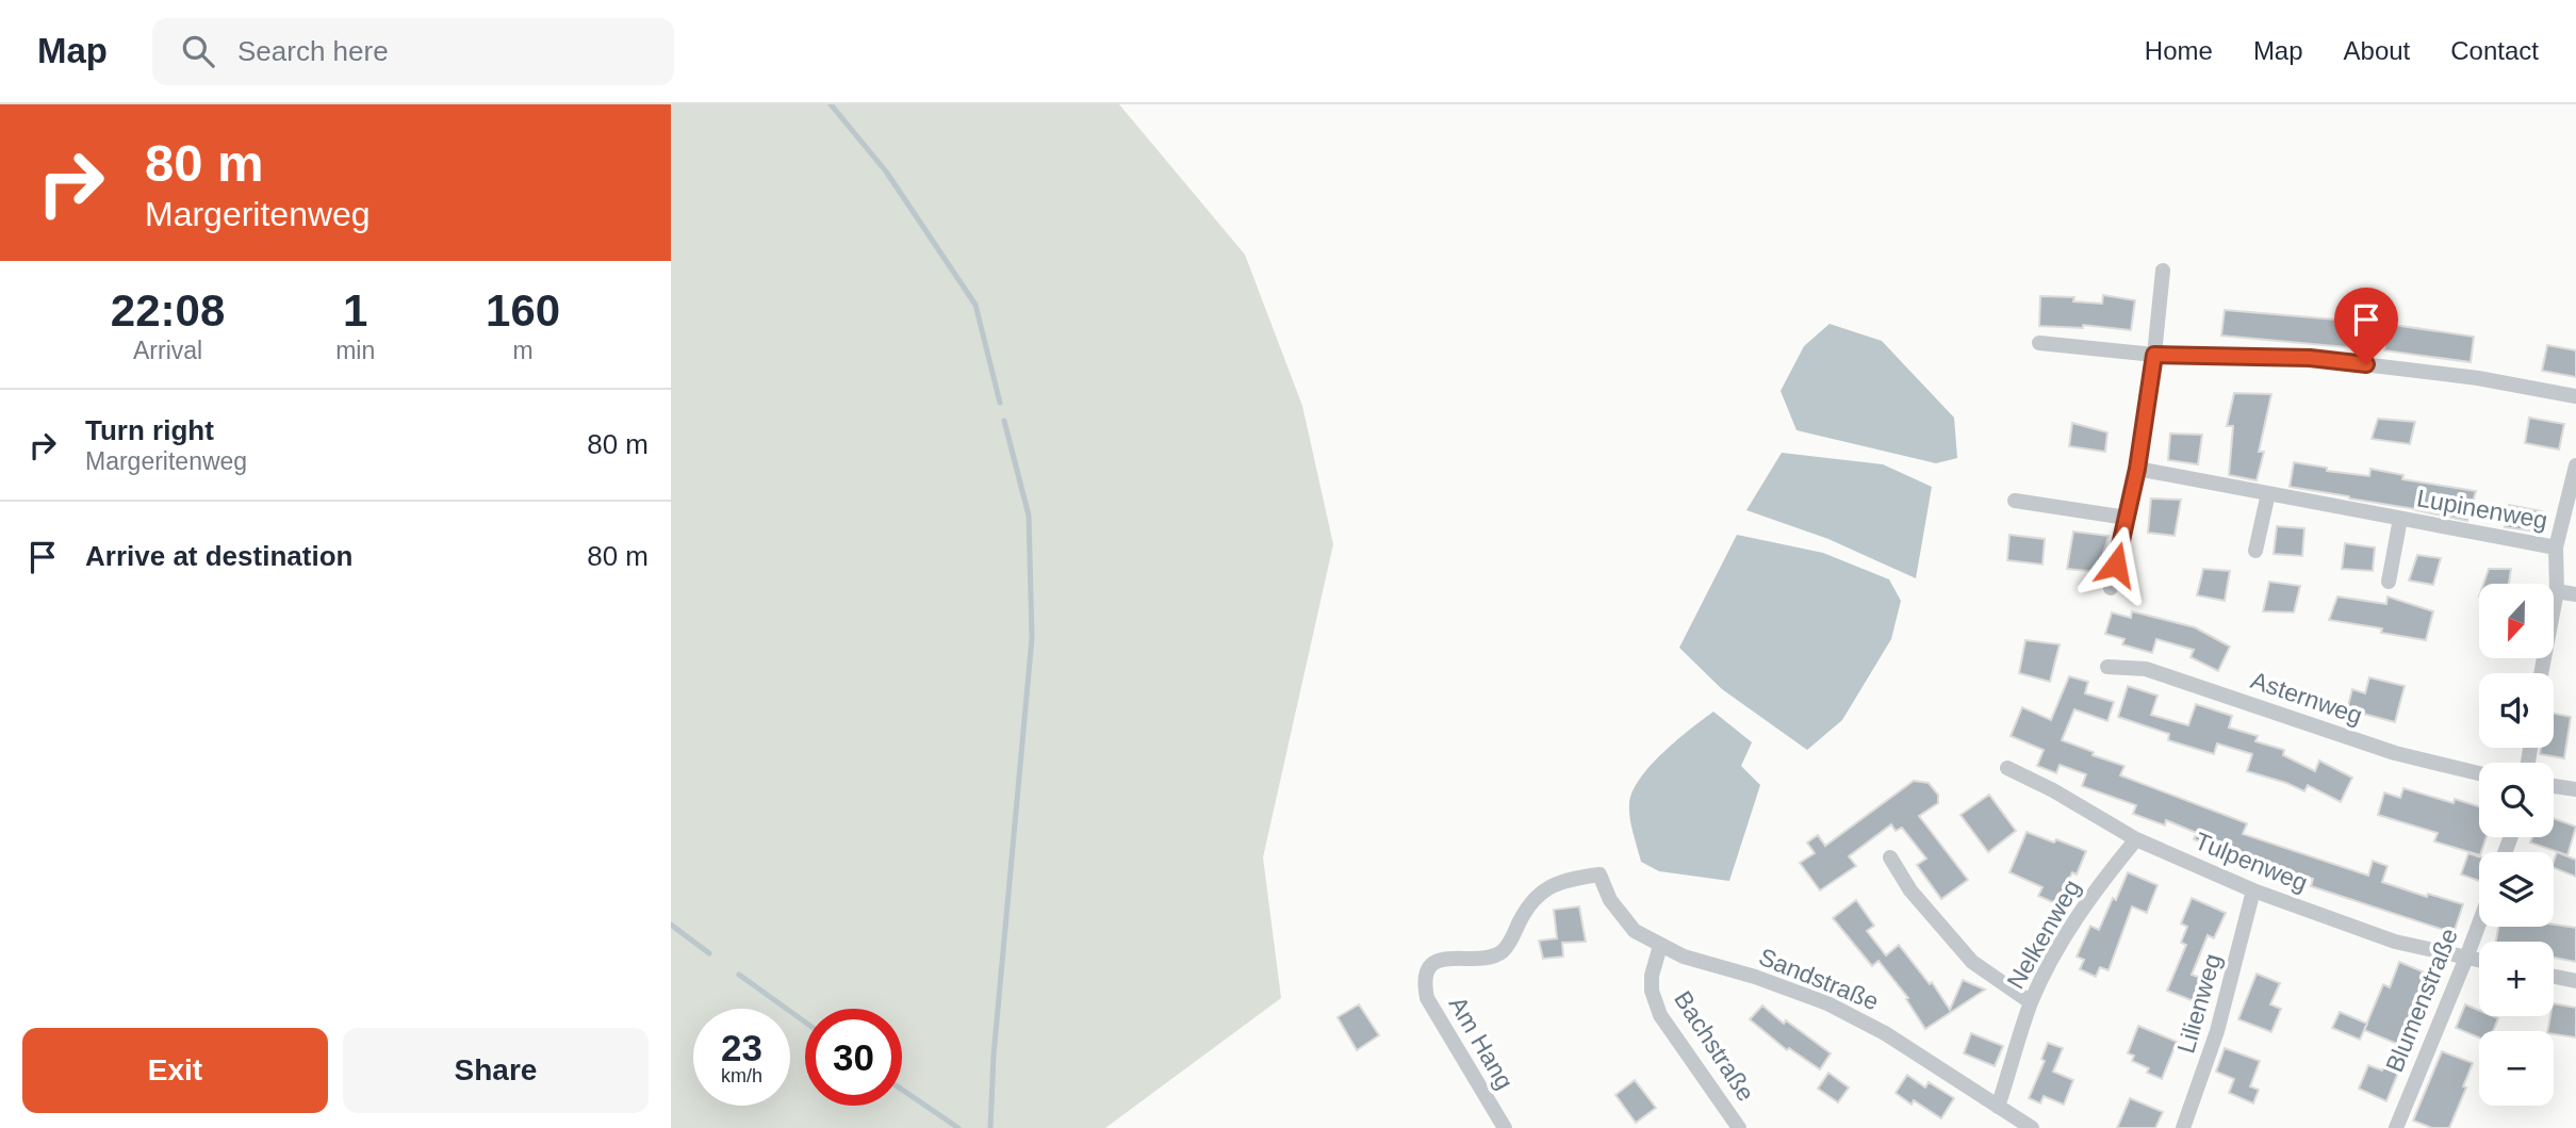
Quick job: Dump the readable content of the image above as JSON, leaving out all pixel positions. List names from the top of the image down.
{
  "streets": {
    "street": [
      "Lupinenweg",
      "Asternweg",
      "Tulpenweg",
      "Nelkenweg",
      "Sandstraße",
      "Blumenstraße",
      "Lilienweg",
      "Am Hang",
      "Bachstraße"
    ]
  },
  "crossings": [
    ["Tulpenweg", "Nelkenweg"],
    ["Tulpenweg", "Blumenstraße"],
    ["Tulpenweg", "Lilienweg"],
    ["Nelkenweg", "Sandstraße"],
    ["Sandstraße", "Am Hang"],
    ["Sandstraße", "Bachstraße"]
  ],
  "north": "bottom",
  "page": {
    "header": "Map",
    "search": "Search here",
    "nav": [
      "Home",
      "Map",
      "About",
      "Contact"
    ],
    "turn": ["80 m", "Margeritenweg"],
    "eta": [
      "22:08",
      "Arrival",
      "1",
      "min",
      "160",
      "m"
    ],
    "list": [
      {
        "name": "Turn right",
        "note": "Margeritenweg",
        "value": "80 m"
      },
      {
        "name": "Arrive at destination",
        "value": "80 m"
      }
    ],
    "map_buttons": ["+", "−"],
    "speed": "23 km/h",
    "limit": "30",
    "buttons": ["Exit", "Share"]
  }
}
